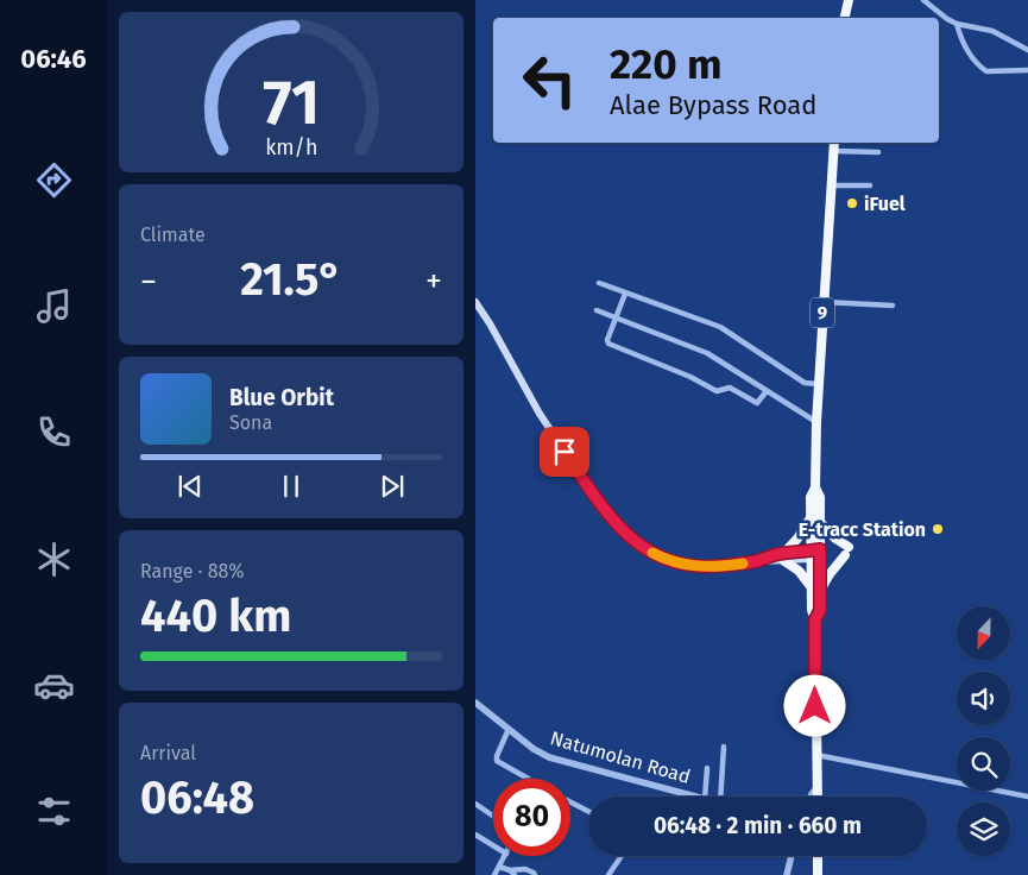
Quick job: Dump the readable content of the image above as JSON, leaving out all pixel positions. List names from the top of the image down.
{
  "streets": {
    "highway": ["9"],
    "street": ["Natumolan Road"]
  },
  "places": ["iFuel", "E-tracc Station"],
  "north": "bottom",
  "page": {
    "tabs": "06:46",
    "turn": ["220 m", "Alae Bypass Road"],
    "tile": [
      "Climate",
      ["Range · 88%", "440 km"],
      ["Arrival", "06:48"]
    ],
    "heat": ["−", "21.5°", "+"],
    "song": ["Blue Orbit", "Sona"],
    "limit": "80",
    "trip": "06:48 · 2 min · 660 m",
    "gauge": ["71", "km/h"]
  }
}
